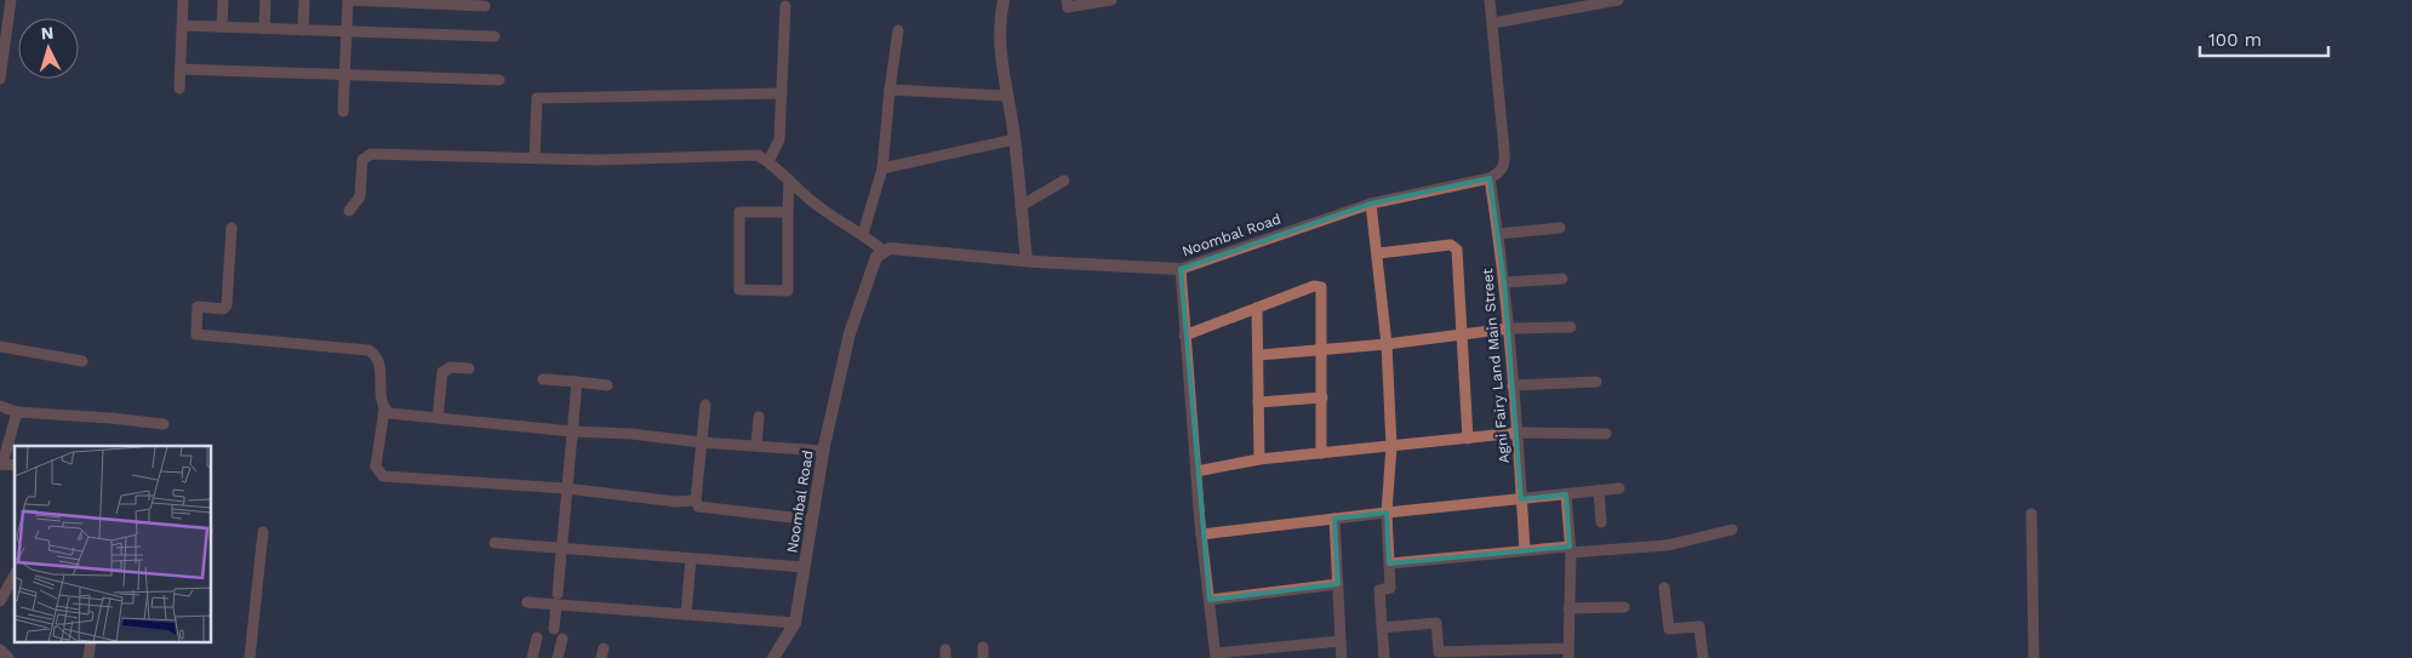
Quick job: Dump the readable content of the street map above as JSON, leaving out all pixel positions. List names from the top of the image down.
{
  "streets": {
    "street": ["Noombal Road", "Agni Fairy Land Main Street"]
  },
  "crossings": [
    ["Noombal Road", "Agni Fairy Land Main Street"]
  ],
  "scale_bar": "100 m",
  "north": "top"
}
